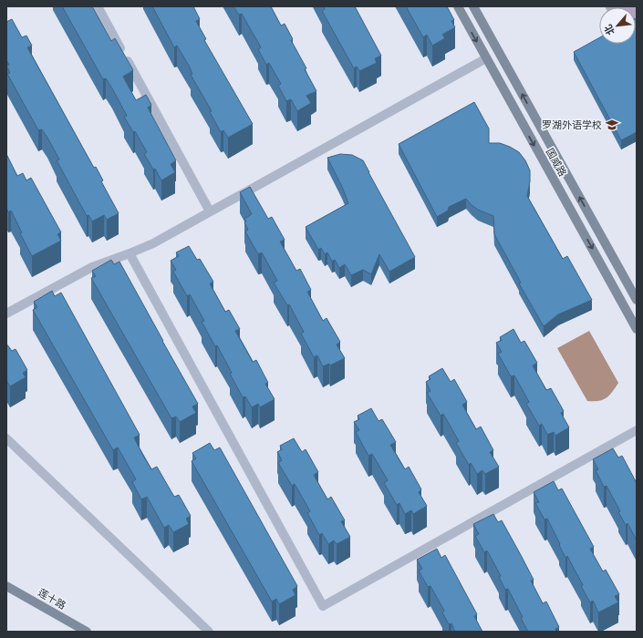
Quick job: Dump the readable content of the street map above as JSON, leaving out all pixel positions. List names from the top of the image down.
{
  "streets": {
    "street": ["国威路", "莲十路"]
  },
  "places": {
    "school or university": ["罗湖外语学校"]
  },
  "north": "bottom left"
}
